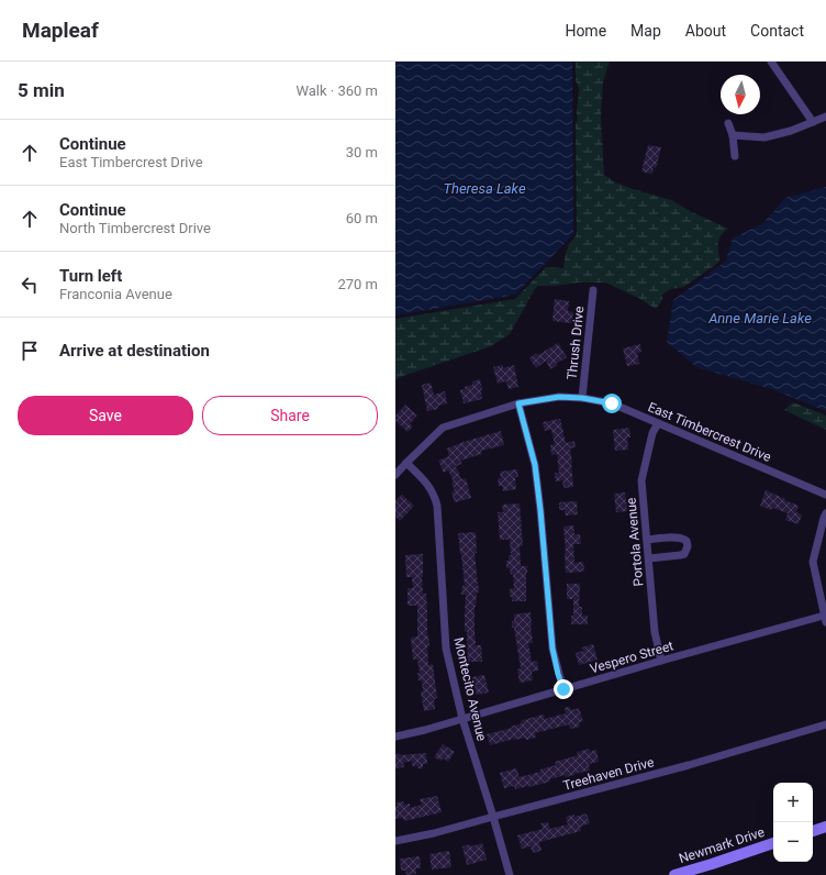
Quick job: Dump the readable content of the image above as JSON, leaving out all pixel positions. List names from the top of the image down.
{
  "streets": {
    "street": [
      "Thrush Drive",
      "East Timbercrest Drive",
      "Portola Avenue",
      "Vespero Street",
      "Montecito Avenue",
      "Treehaven Drive",
      "Newmark Drive"
    ]
  },
  "crossings": [
    ["Thrush Drive", "East Timbercrest Drive"],
    ["East Timbercrest Drive", "Portola Avenue"],
    ["East Timbercrest Drive", "Montecito Avenue"],
    ["Portola Avenue", "Vespero Street"],
    ["Vespero Street", "Montecito Avenue"],
    ["Montecito Avenue", "Treehaven Drive"]
  ],
  "water": ["Theresa Lake", "Anne Marie Lake"],
  "north": "bottom",
  "page": {
    "header": "Mapleaf",
    "nav": [
      "Home",
      "Map",
      "About",
      "Contact"
    ],
    "heading": ["5 min", "Walk · 360 m"],
    "list": [
      ["Continue", "East Timbercrest Drive", "30 m"],
      ["Continue", "North Timbercrest Drive", "60 m"],
      ["Turn left", "Franconia Avenue", "270 m"],
      "Arrive at destination"
    ],
    "buttons": ["Save", "Share"],
    "map_buttons": ["+", "−"]
  }
}
